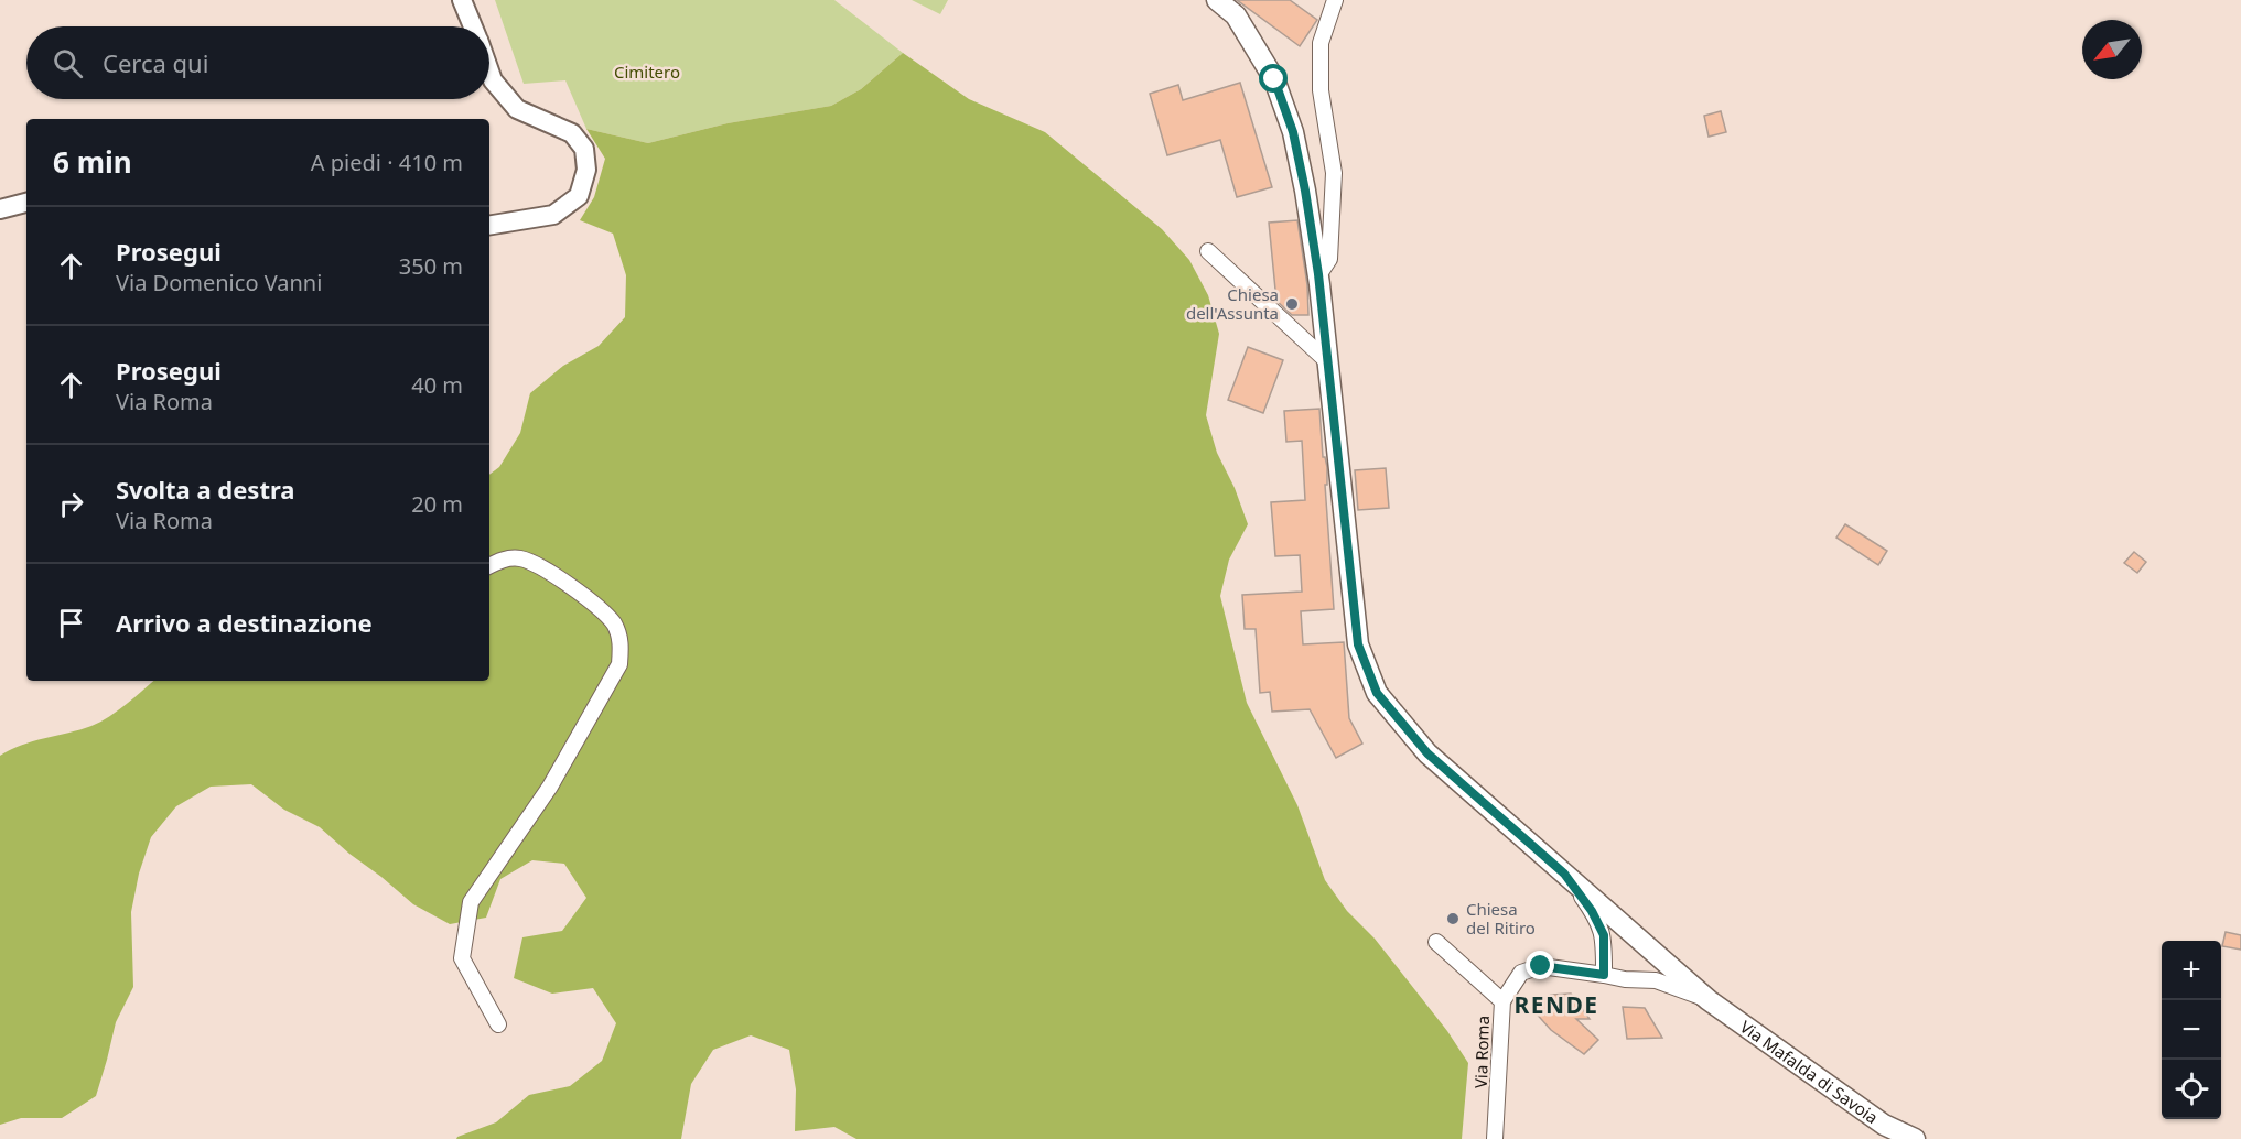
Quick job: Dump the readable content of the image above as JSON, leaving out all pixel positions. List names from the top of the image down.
{
  "streets": {
    "main road": ["Via Mafalda di Savoia"],
    "street": ["Via Roma"]
  },
  "crossings": [
    ["Via Roma", "Via Mafalda di Savoia"]
  ],
  "districts": ["RENDE"],
  "parks": ["Cimitero"],
  "places": ["Chiesa dell'Assunta", "Chiesa del Ritiro"],
  "north": "bottom left",
  "page": {
    "search": "Cerca qui",
    "heading": ["6 min", "A piedi · 410 m"],
    "list": [
      ["Prosegui", "Via Domenico Vanni", "350 m"],
      ["Prosegui", "Via Roma", "40 m"],
      ["Svolta a destra", "Via Roma", "20 m"],
      "Arrivo a destinazione"
    ],
    "map_buttons": ["+", "−"]
  }
}
